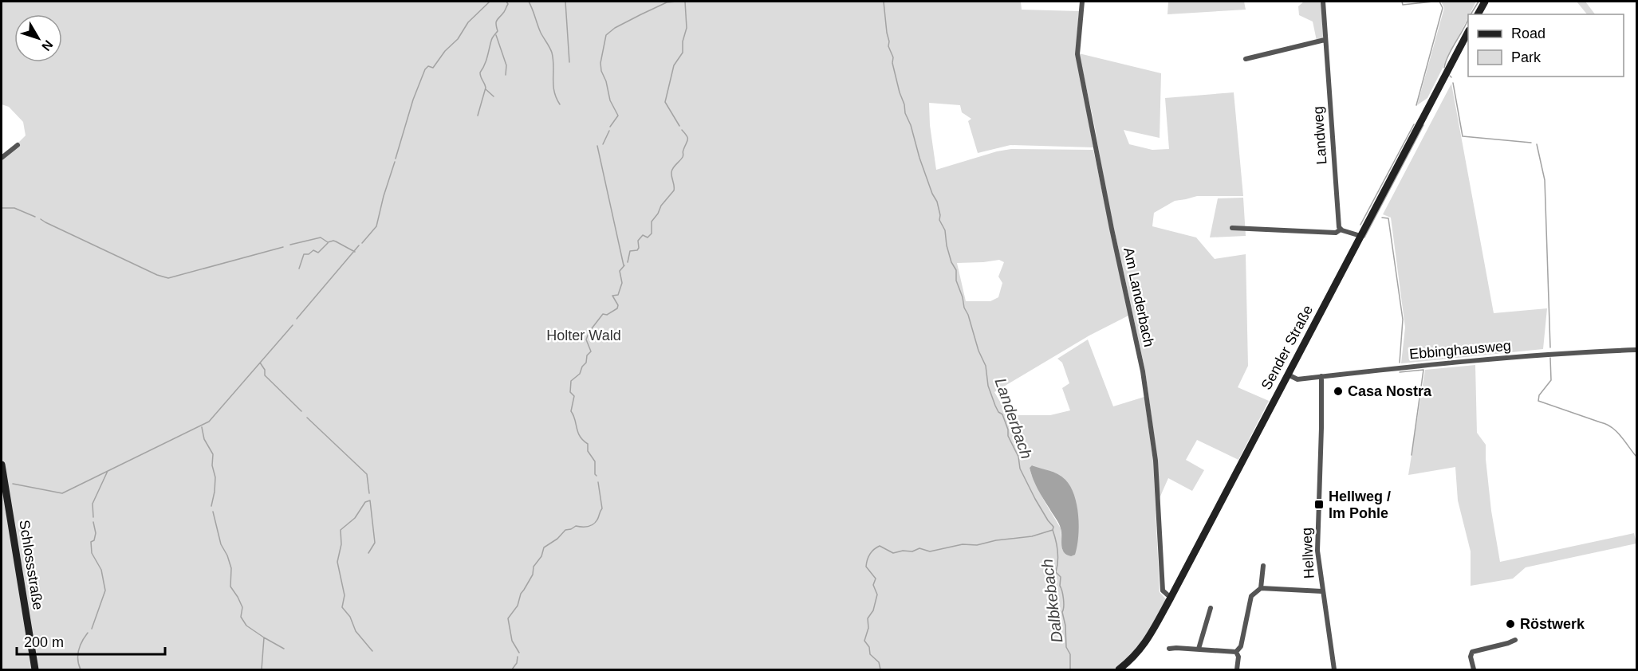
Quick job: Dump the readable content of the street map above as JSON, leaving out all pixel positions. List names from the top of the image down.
{
  "streets": {
    "main road": ["Sender Straße", "Schlossstraße"],
    "street": [
      "Landweg",
      "Am Landerbach",
      "Ebbinghausweg",
      "Hellweg"
    ]
  },
  "crossings": [
    ["Am Landerbach", "Sender Straße"],
    ["Sender Straße", "Ebbinghausweg"],
    ["Ebbinghausweg", "Hellweg"]
  ],
  "water": ["Landerbach", "Dalbkebach"],
  "parks": ["Holter Wald"],
  "places": {
    "other": ["Casa Nostra", "Röstwerk"],
    "transit": ["Hellweg / Im Pohle"]
  },
  "legend": ["Road", "Park"],
  "scale_bar": "200 m",
  "north": "bottom right"
}
